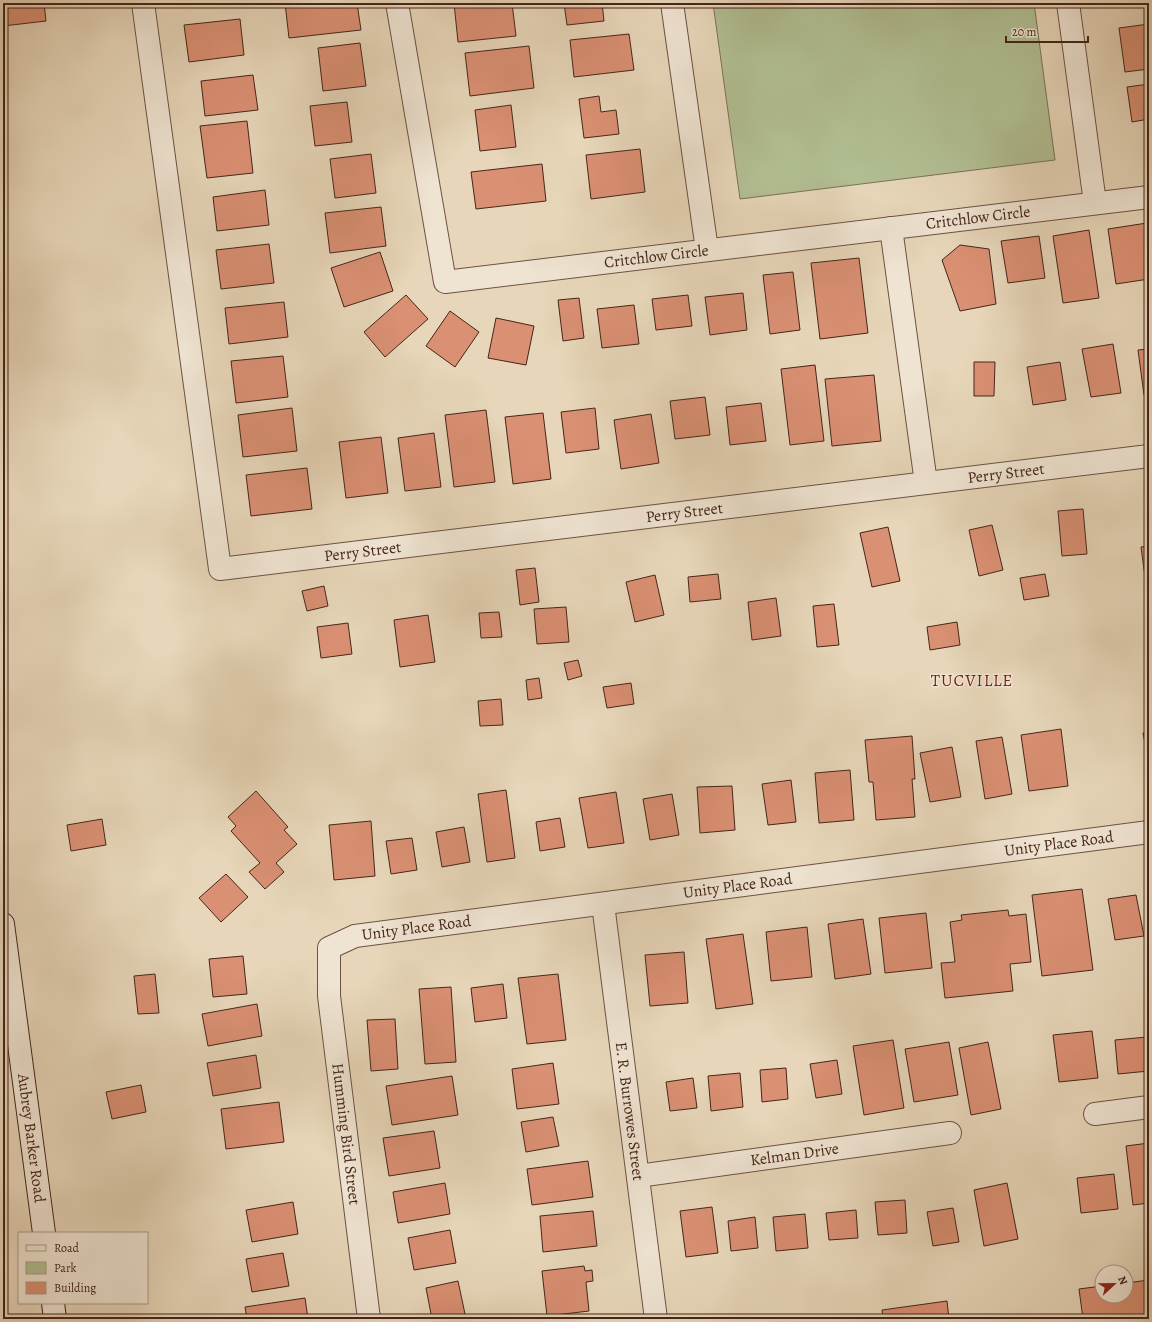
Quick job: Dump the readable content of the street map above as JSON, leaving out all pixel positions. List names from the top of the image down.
{
  "streets": {
    "street": [
      "Critchlow Circle",
      "Perry Street",
      "Unity Place Road",
      "E. R. Burrowes Street",
      "Humming Bird Street",
      "Aubrey Barker Road",
      "Kelman Drive"
    ]
  },
  "crossings": [
    ["Unity Place Road", "E. R. Burrowes Street"],
    ["Unity Place Road", "Humming Bird Street"],
    ["E. R. Burrowes Street", "Kelman Drive"]
  ],
  "districts": ["TUCVILLE"],
  "legend": ["Road", "Park", "Building"],
  "scale_bar": "20 m",
  "north": "right"
}
